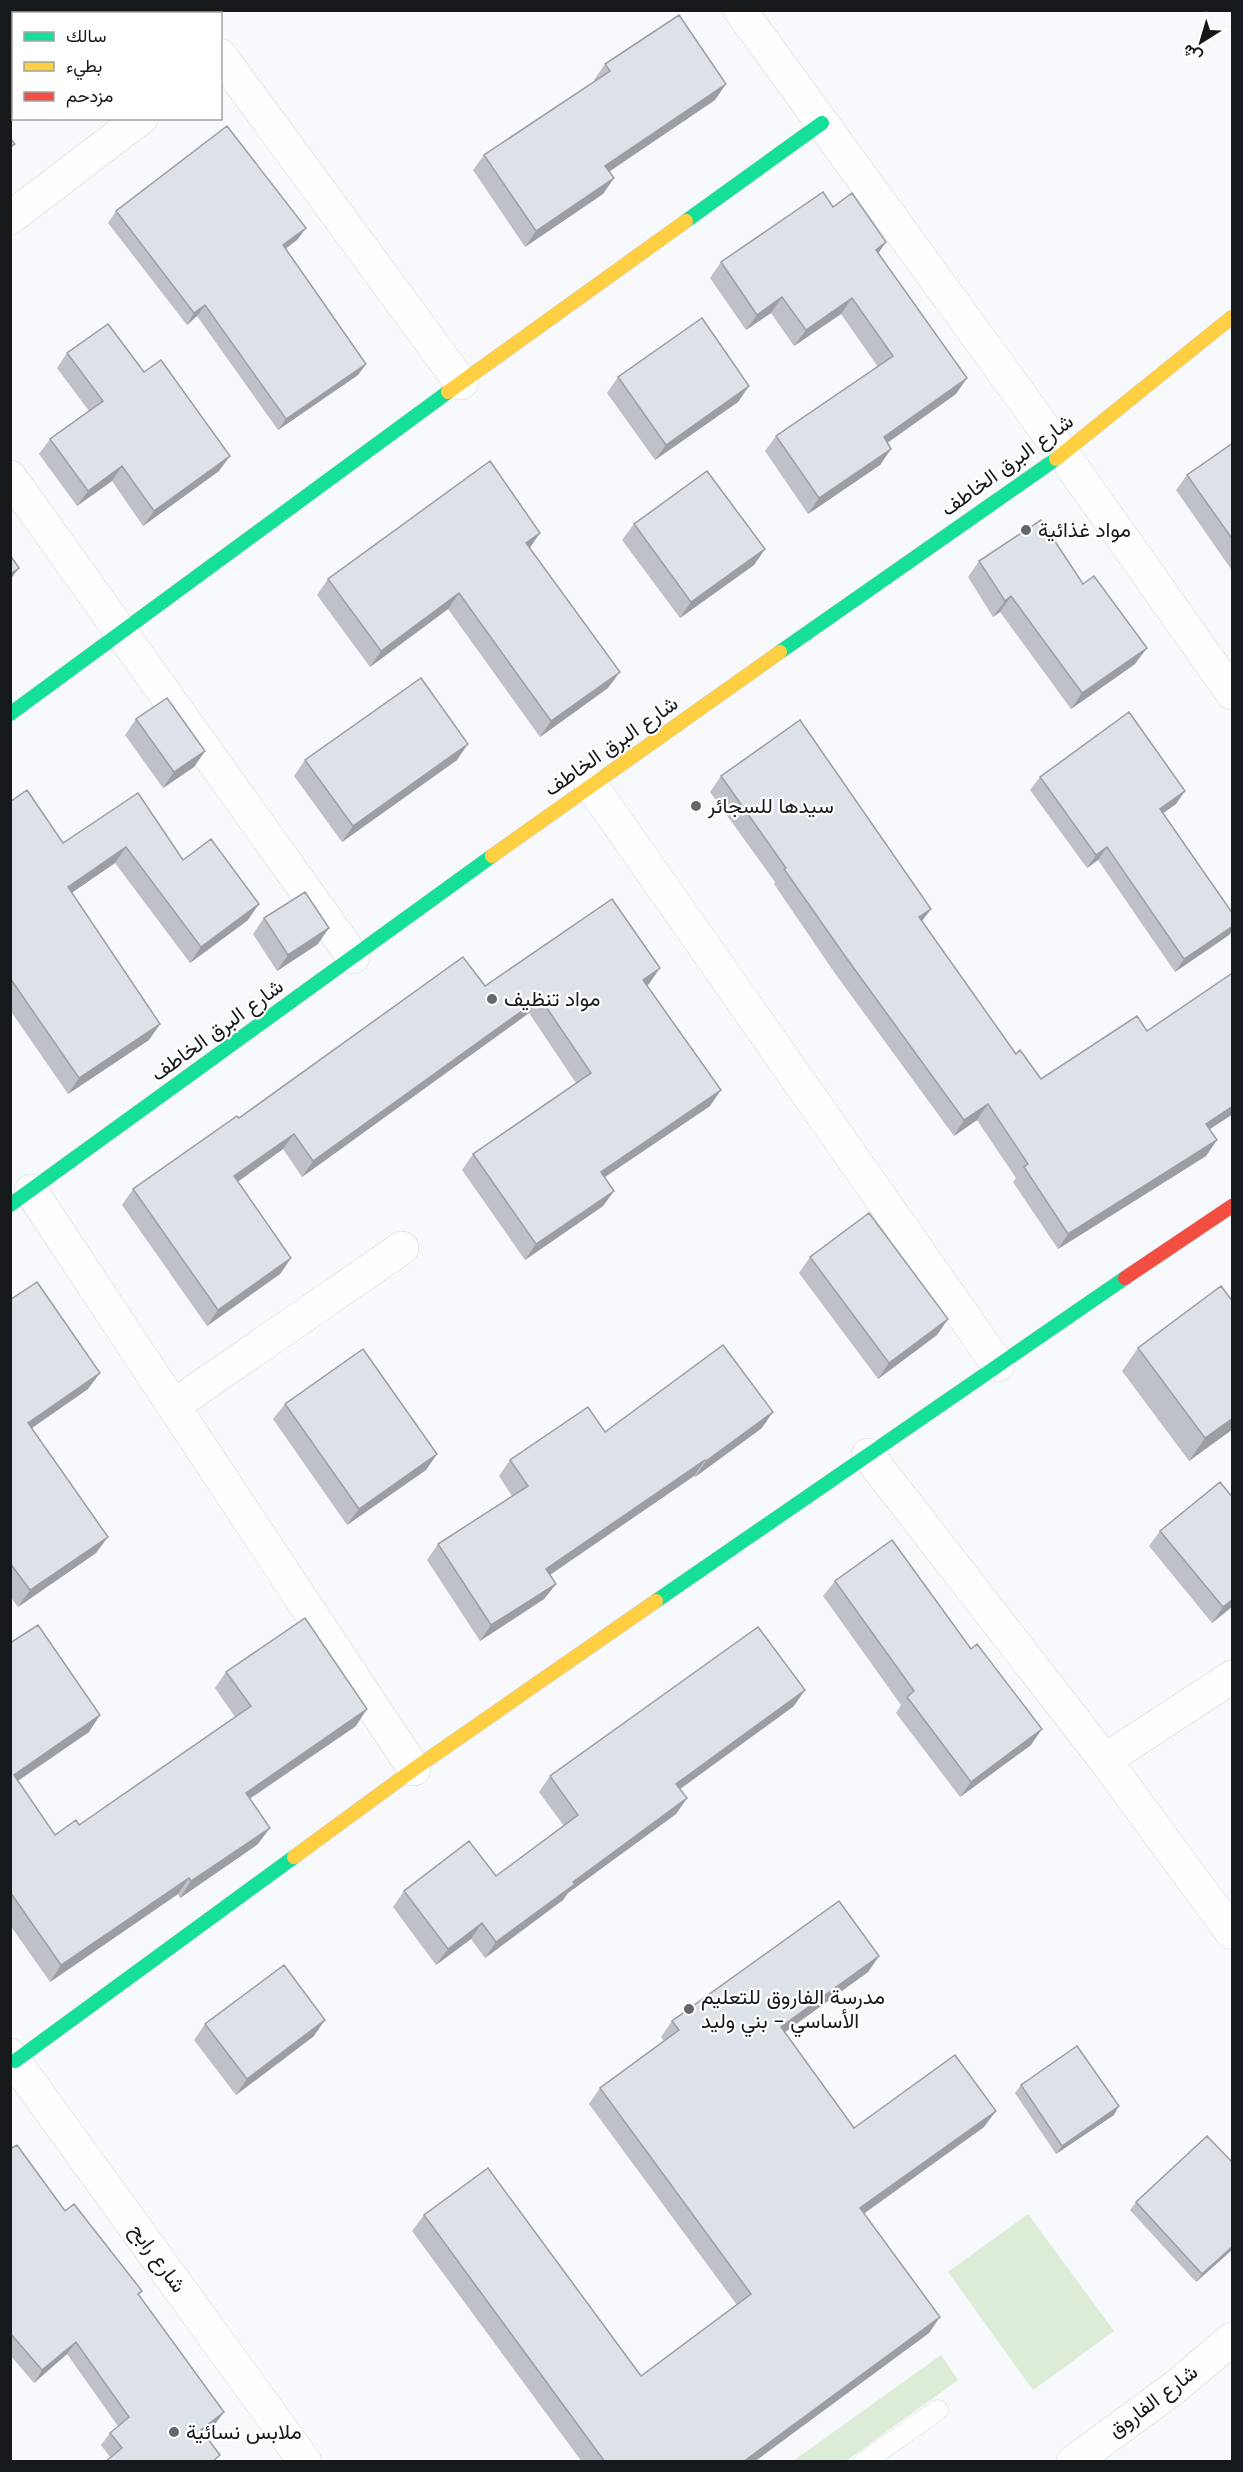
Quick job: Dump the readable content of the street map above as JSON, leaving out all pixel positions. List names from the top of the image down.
{
  "streets": {
    "street": ["شارع البرق الخاطف", "شارع رابح", "شارع الفاروق"]
  },
  "places": [
    "مواد غذائية",
    "سيدها للسجائر",
    "مواد تنظيف",
    "مدرسة الفاروق للتعليم الأساسي - بني وليد",
    "ملابس نسائية"
  ],
  "legend": ["سالك", "بطيء", "مزدحم"],
  "north": "bottom left"
}
